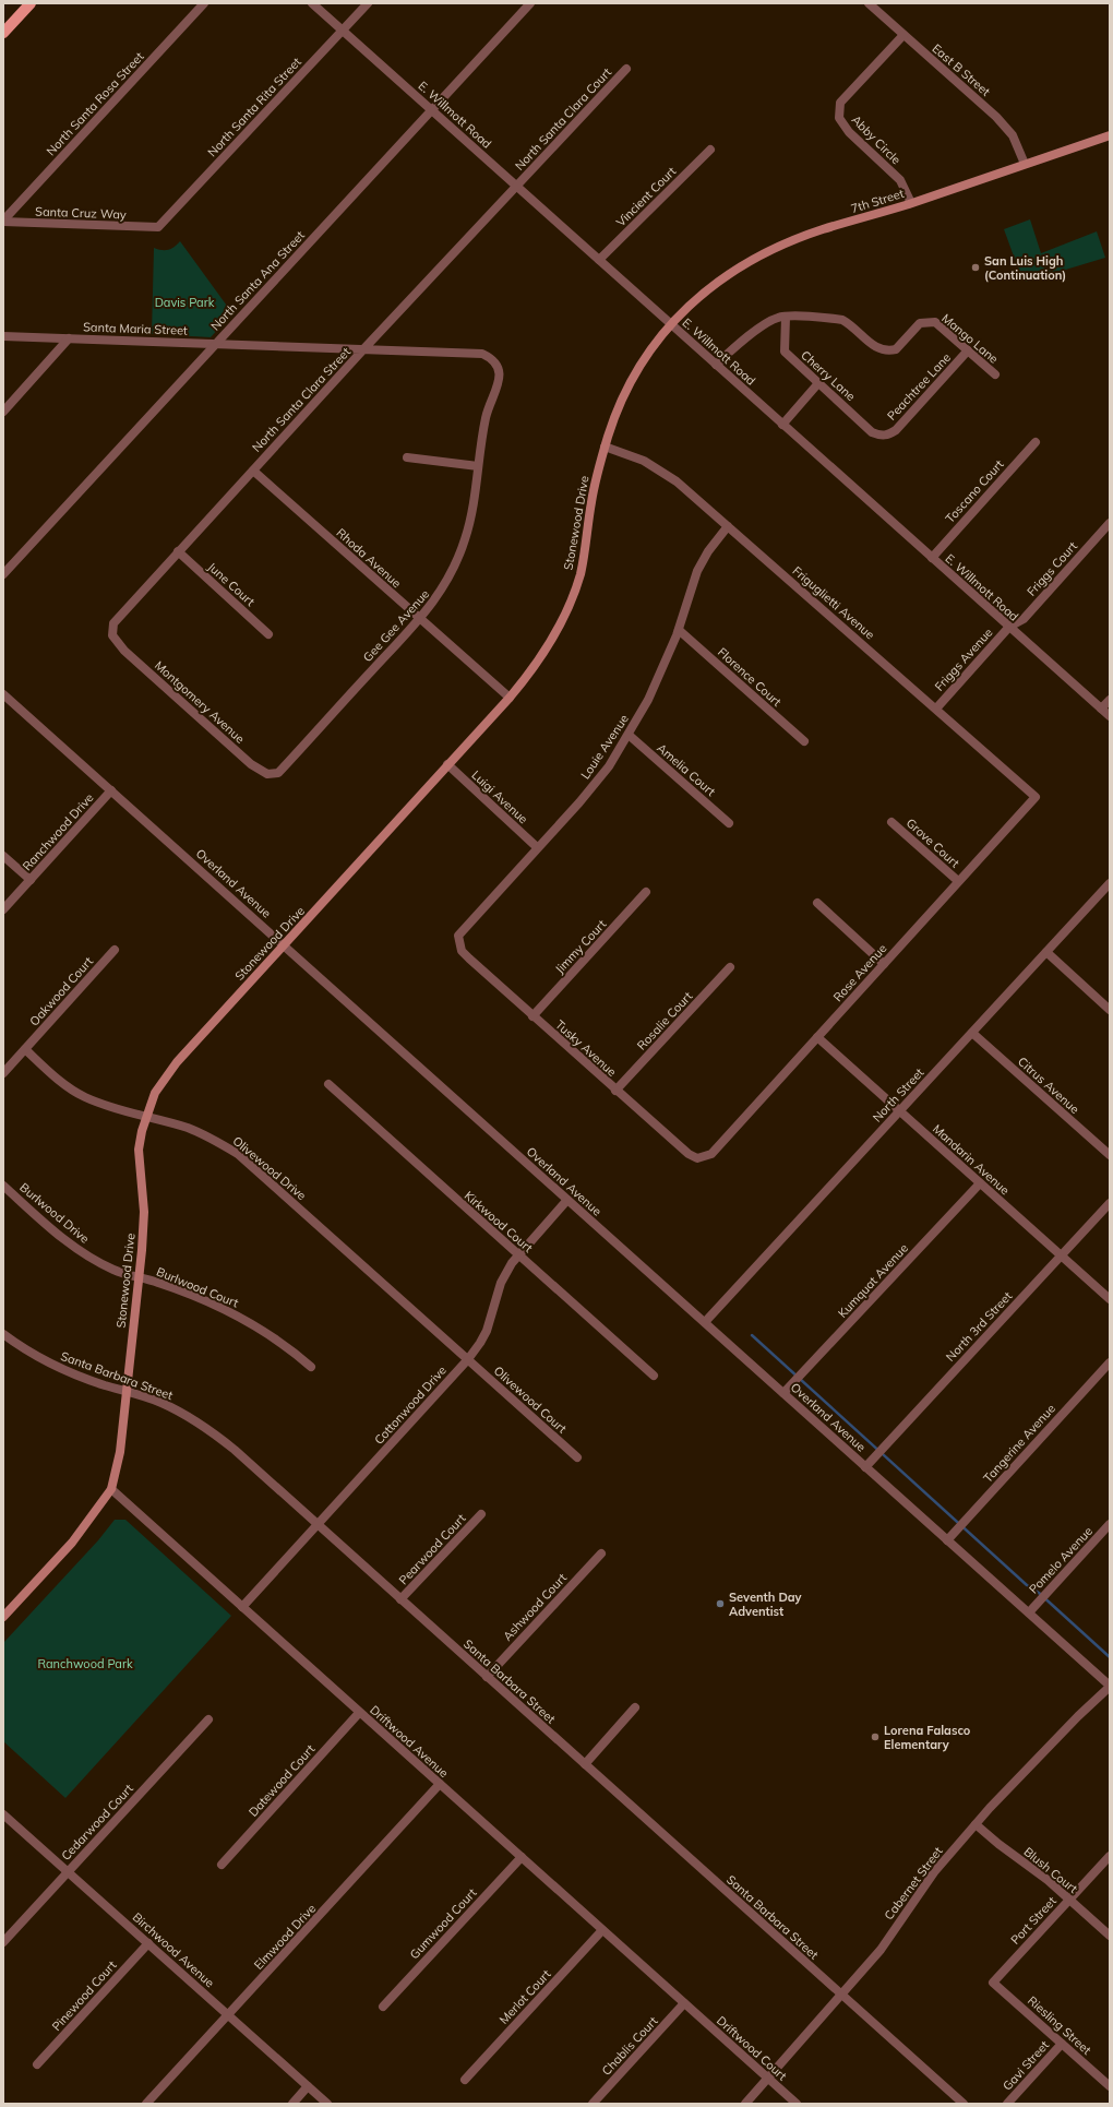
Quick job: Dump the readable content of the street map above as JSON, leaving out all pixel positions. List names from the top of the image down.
{
  "streets": {
    "street": [
      "East B Street",
      "North Santa Rosa Street",
      "North Santa Rita Street",
      "E. Willmott Road",
      "North Santa Clara Court",
      "Abby Circle",
      "Vincient Court",
      "7th Street",
      "Santa Cruz Way",
      "North Santa Ana Street",
      "Santa Maria Street",
      "Mango Lane",
      "Cherry Lane",
      "Peachtree Lane",
      "North Santa Clara Street",
      "Toscano Court",
      "Stonewood Drive",
      "Rhoda Avenue",
      "Friggs Court",
      "June Court",
      "Friguglietti Avenue",
      "Gee Gee Avenue",
      "Friggs Avenue",
      "Florence Court",
      "Montgomery Avenue",
      "Louie Avenue",
      "Amelia Court",
      "Luigi Avenue",
      "Ranchwood Drive",
      "Grove Court",
      "Overland Avenue",
      "Jimmy Court",
      "Rose Avenue",
      "Oakwood Court",
      "Rosalie Court",
      "Tusky Avenue",
      "Citrus Avenue",
      "North Street",
      "Mandarin Avenue",
      "Olivewood Drive",
      "Burlwood Drive",
      "Kirkwood Court",
      "Kumquat Avenue",
      "Burlwood Court",
      "North 3rd Street",
      "Santa Barbara Street",
      "Olivewood Court",
      "Cottonwood Drive",
      "Tangerine Avenue",
      "Pearwood Court",
      "Pomelo Avenue",
      "Ashwood Court",
      "Driftwood Avenue",
      "Datewood Court",
      "Cedarwood Court",
      "Blush Court",
      "Cabernet Street",
      "Port Street",
      "Gumwood Court",
      "Elmwood Drive",
      "Birchwood Avenue",
      "Pinewood Court",
      "Merlot Court",
      "Riesling Street",
      "Chablis Court",
      "Driftwood Court",
      "Gavi Street"
    ]
  },
  "crossings": [
    ["East B Street", "Abby Circle"],
    ["East B Street", "7th Street"],
    ["North Santa Rosa Street", "Santa Cruz Way"],
    ["North Santa Rita Street", "E. Willmott Road"],
    ["North Santa Rita Street", "Santa Cruz Way"],
    ["E. Willmott Road", "North Santa Clara Court"],
    ["E. Willmott Road", "Vincient Court"],
    ["E. Willmott Road", "7th Street"],
    ["E. Willmott Road", "North Santa Ana Street"],
    ["E. Willmott Road", "North Santa Clara Street"],
    ["E. Willmott Road", "Toscano Court"],
    ["E. Willmott Road", "Stonewood Drive"],
    ["E. Willmott Road", "Friggs Court"],
    ["E. Willmott Road", "Friggs Avenue"],
    ["North Santa Clara Court", "North Santa Clara Street"],
    ["Abby Circle", "7th Street"],
    ["7th Street", "Stonewood Drive"],
    ["North Santa Ana Street", "Santa Maria Street"],
    ["Santa Maria Street", "North Santa Clara Street"],
    ["Santa Maria Street", "Gee Gee Avenue"],
    ["Mango Lane", "Cherry Lane"],
    ["Mango Lane", "Peachtree Lane"],
    ["Cherry Lane", "Peachtree Lane"],
    ["North Santa Clara Street", "Rhoda Avenue"],
    ["North Santa Clara Street", "June Court"],
    ["North Santa Clara Street", "Montgomery Avenue"],
    ["Stonewood Drive", "Rhoda Avenue"],
    ["Stonewood Drive", "Friguglietti Avenue"],
    ["Stonewood Drive", "Luigi Avenue"],
    ["Stonewood Drive", "Overland Avenue"],
    ["Stonewood Drive", "Olivewood Drive"],
    ["Stonewood Drive", "Burlwood Drive"],
    ["Stonewood Drive", "Burlwood Court"],
    ["Stonewood Drive", "Santa Barbara Street"],
    ["Stonewood Drive", "Driftwood Avenue"],
    ["Rhoda Avenue", "Gee Gee Avenue"],
    ["Friggs Court", "Friggs Avenue"],
    ["Friguglietti Avenue", "Friggs Avenue"],
    ["Friguglietti Avenue", "Louie Avenue"],
    ["Friguglietti Avenue", "Rose Avenue"],
    ["Gee Gee Avenue", "Montgomery Avenue"],
    ["Florence Court", "Louie Avenue"],
    ["Louie Avenue", "Amelia Court"],
    ["Louie Avenue", "Luigi Avenue"],
    ["Louie Avenue", "Tusky Avenue"],
    ["Ranchwood Drive", "Overland Avenue"],
    ["Grove Court", "Rose Avenue"],
    ["Overland Avenue", "North Street"],
    ["Overland Avenue", "Kumquat Avenue"],
    ["Overland Avenue", "North 3rd Street"],
    ["Overland Avenue", "Cottonwood Drive"],
    ["Overland Avenue", "Tangerine Avenue"],
    ["Overland Avenue", "Pomelo Avenue"],
    ["Overland Avenue", "Cabernet Street"],
    ["Jimmy Court", "Tusky Avenue"],
    ["Rose Avenue", "Tusky Avenue"],
    ["Rose Avenue", "Mandarin Avenue"],
    ["Oakwood Court", "Olivewood Drive"],
    ["Rosalie Court", "Tusky Avenue"],
    ["Citrus Avenue", "North Street"],
    ["North Street", "Mandarin Avenue"],
    ["Mandarin Avenue", "Kumquat Avenue"],
    ["Mandarin Avenue", "North 3rd Street"],
    ["Olivewood Drive", "Olivewood Court"],
    ["Olivewood Drive", "Cottonwood Drive"],
    ["Burlwood Drive", "Burlwood Court"],
    ["Kirkwood Court", "Cottonwood Drive"],
    ["Santa Barbara Street", "Cottonwood Drive"],
    ["Santa Barbara Street", "Pearwood Court"],
    ["Santa Barbara Street", "Ashwood Court"],
    ["Santa Barbara Street", "Cabernet Street"],
    ["Olivewood Court", "Cottonwood Drive"],
    ["Cottonwood Drive", "Driftwood Avenue"],
    ["Driftwood Avenue", "Datewood Court"],
    ["Driftwood Avenue", "Gumwood Court"],
    ["Driftwood Avenue", "Elmwood Drive"],
    ["Driftwood Avenue", "Merlot Court"],
    ["Driftwood Avenue", "Chablis Court"],
    ["Driftwood Avenue", "Driftwood Court"],
    ["Cedarwood Court", "Birchwood Avenue"],
    ["Blush Court", "Cabernet Street"],
    ["Blush Court", "Port Street"],
    ["Cabernet Street", "Driftwood Court"],
    ["Port Street", "Riesling Street"],
    ["Elmwood Drive", "Birchwood Avenue"],
    ["Birchwood Avenue", "Pinewood Court"],
    ["Riesling Street", "Gavi Street"]
  ],
  "parks": ["Davis Park", "Ranchwood Park"],
  "places": ["San Luis High (Continuation)", "Seventh Day Adventist", "Lorena Falasco Elementary"]
}
